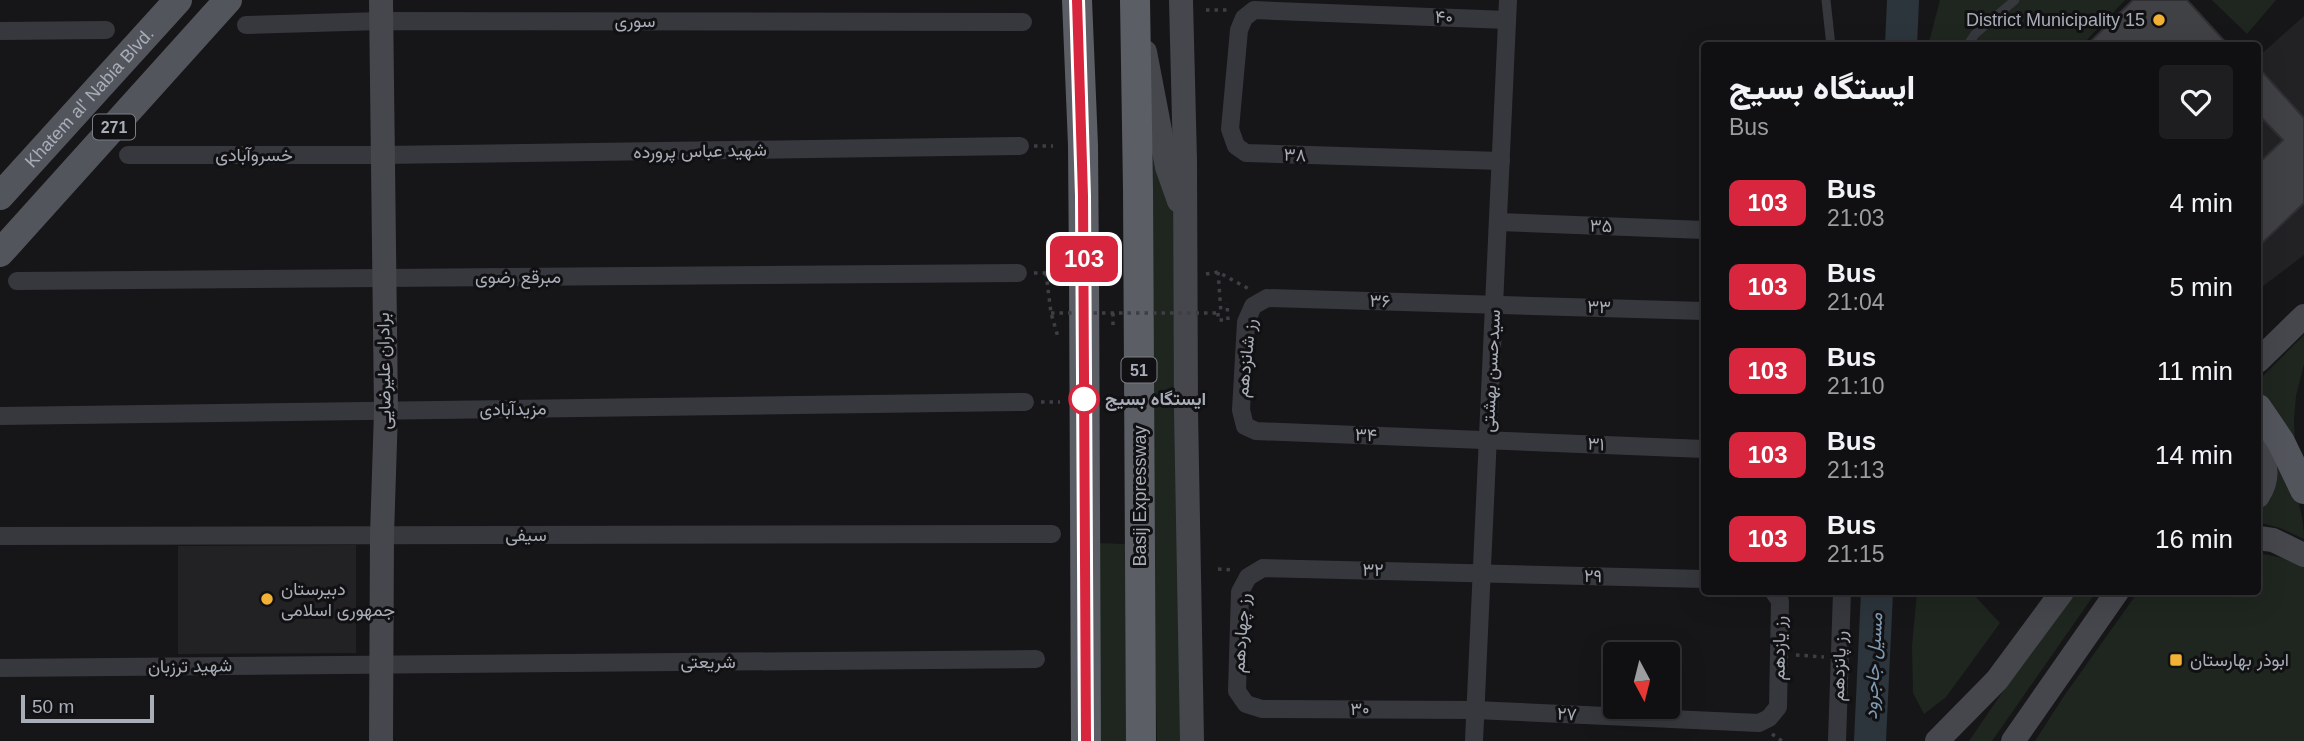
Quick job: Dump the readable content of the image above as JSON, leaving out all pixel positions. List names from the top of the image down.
{
  "streets": {
    "highway": ["51", "Basij Expressway"],
    "main road": ["Khatem al' Nabia Blvd.", "271", "برادران علیرضایی"],
    "street": [
      "۴۰",
      "سوری",
      "شهید عباس پرورده",
      "خسروآبادی",
      "۳۸",
      "۳۵",
      "مبرقع رضوی",
      "۳۶",
      "۳۳",
      "رز شانزدهم",
      "سیدحسن بهشتی",
      "مزیدآبادی",
      "۳۴",
      "۳۱",
      "سیفی",
      "۳۲",
      "۲۹",
      "رز چهاردهم",
      "رز یازدهم",
      "شریعتی",
      "شهید ترزبان",
      "رز پانزدهم",
      "۳۰",
      "۲۷"
    ]
  },
  "crossings": [
    ["۴۰", "۳۸"],
    ["۴۰", "سیدحسن بهشتی"],
    ["سوری", "برادران علیرضایی"],
    ["شهید عباس پرورده", "خسروآبادی"],
    ["شهید عباس پرورده", "برادران علیرضایی"],
    ["خسروآبادی", "برادران علیرضایی"],
    ["۳۸", "سیدحسن بهشتی"],
    ["۳۵", "سیدحسن بهشتی"],
    ["مبرقع رضوی", "برادران علیرضایی"],
    ["۳۶", "۳۳"],
    ["۳۶", "رز شانزدهم"],
    ["۳۶", "سیدحسن بهشتی"],
    ["۳۳", "سیدحسن بهشتی"],
    ["رز شانزدهم", "۳۴"],
    ["برادران علیرضایی", "مزیدآبادی"],
    ["برادران علیرضایی", "سیفی"],
    ["برادران علیرضایی", "شریعتی"],
    ["برادران علیرضایی", "شهید ترزبان"],
    ["سیدحسن بهشتی", "۳۴"],
    ["سیدحسن بهشتی", "۳۱"],
    ["سیدحسن بهشتی", "۳۲"],
    ["سیدحسن بهشتی", "۲۹"],
    ["سیدحسن بهشتی", "۳۰"],
    ["سیدحسن بهشتی", "۲۷"],
    ["۳۴", "۳۱"],
    ["۳۲", "۲۹"],
    ["۳۲", "رز چهاردهم"],
    ["رز چهاردهم", "۳۰"],
    ["رز یازدهم", "۲۷"],
    ["شریعتی", "شهید ترزبان"],
    ["۳۰", "۲۷"]
  ],
  "water": ["مسیل جاجرود"],
  "places": {
    "other": ["District Municipality 15", "ایستگاه بسیج", "دبیرستان جمهوری اسلامی"],
    "transit": ["ابوذر بهارستان"]
  },
  "lines": ["bus line 103"],
  "scale_bar": "50 m",
  "north": "bottom",
  "page": {
    "on_map": "103",
    "heading": ["ایستگاه بسیج", "Bus"],
    "list": [
      {
        "mark": "103",
        "name": "Bus",
        "note": "21:03",
        "value": "4 min"
      },
      {
        "mark": "103",
        "name": "Bus",
        "note": "21:04",
        "value": "5 min"
      },
      {
        "mark": "103",
        "name": "Bus",
        "note": "21:10",
        "value": "11 min"
      },
      {
        "mark": "103",
        "name": "Bus",
        "note": "21:13",
        "value": "14 min"
      },
      {
        "mark": "103",
        "name": "Bus",
        "note": "21:15",
        "value": "16 min"
      }
    ],
    "scale": "50 m"
  }
}
